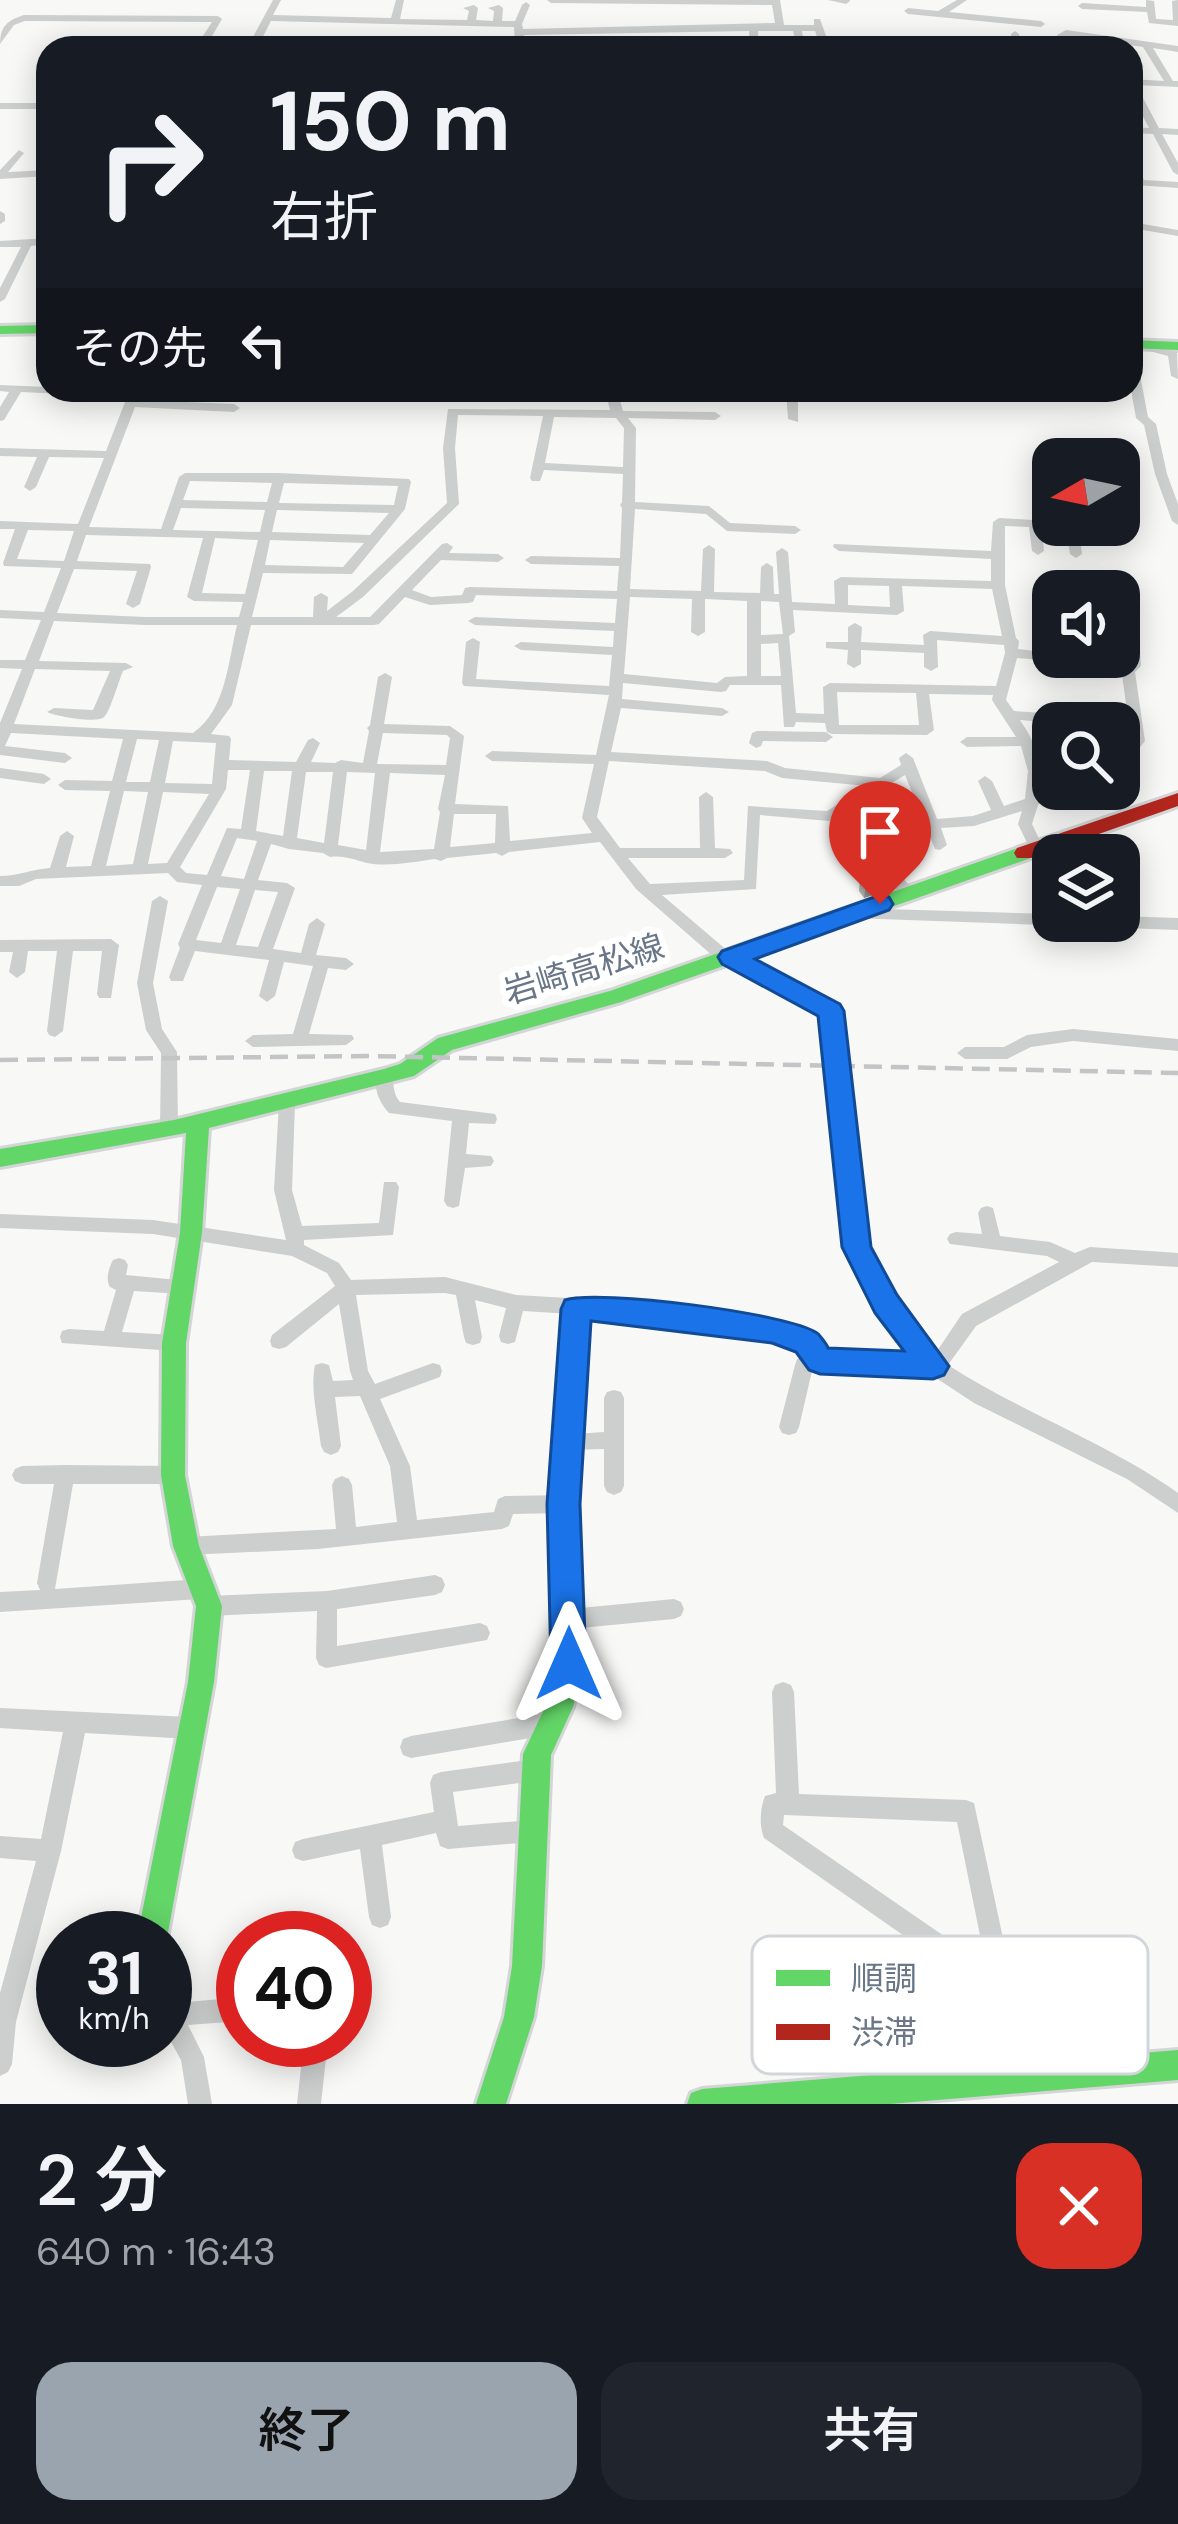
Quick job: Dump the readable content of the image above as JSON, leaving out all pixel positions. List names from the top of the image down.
{
  "streets": {
    "main road": ["岩崎高松線"]
  },
  "legend": ["順調", "渋滞"],
  "north": "left",
  "page": {
    "turn": ["150 m", "右折"],
    "then": "その先",
    "speed": "31 km/h",
    "limit": "40",
    "heading": ["2 分", "640 m · 16:43"],
    "buttons": ["終了", "共有"]
  }
}
